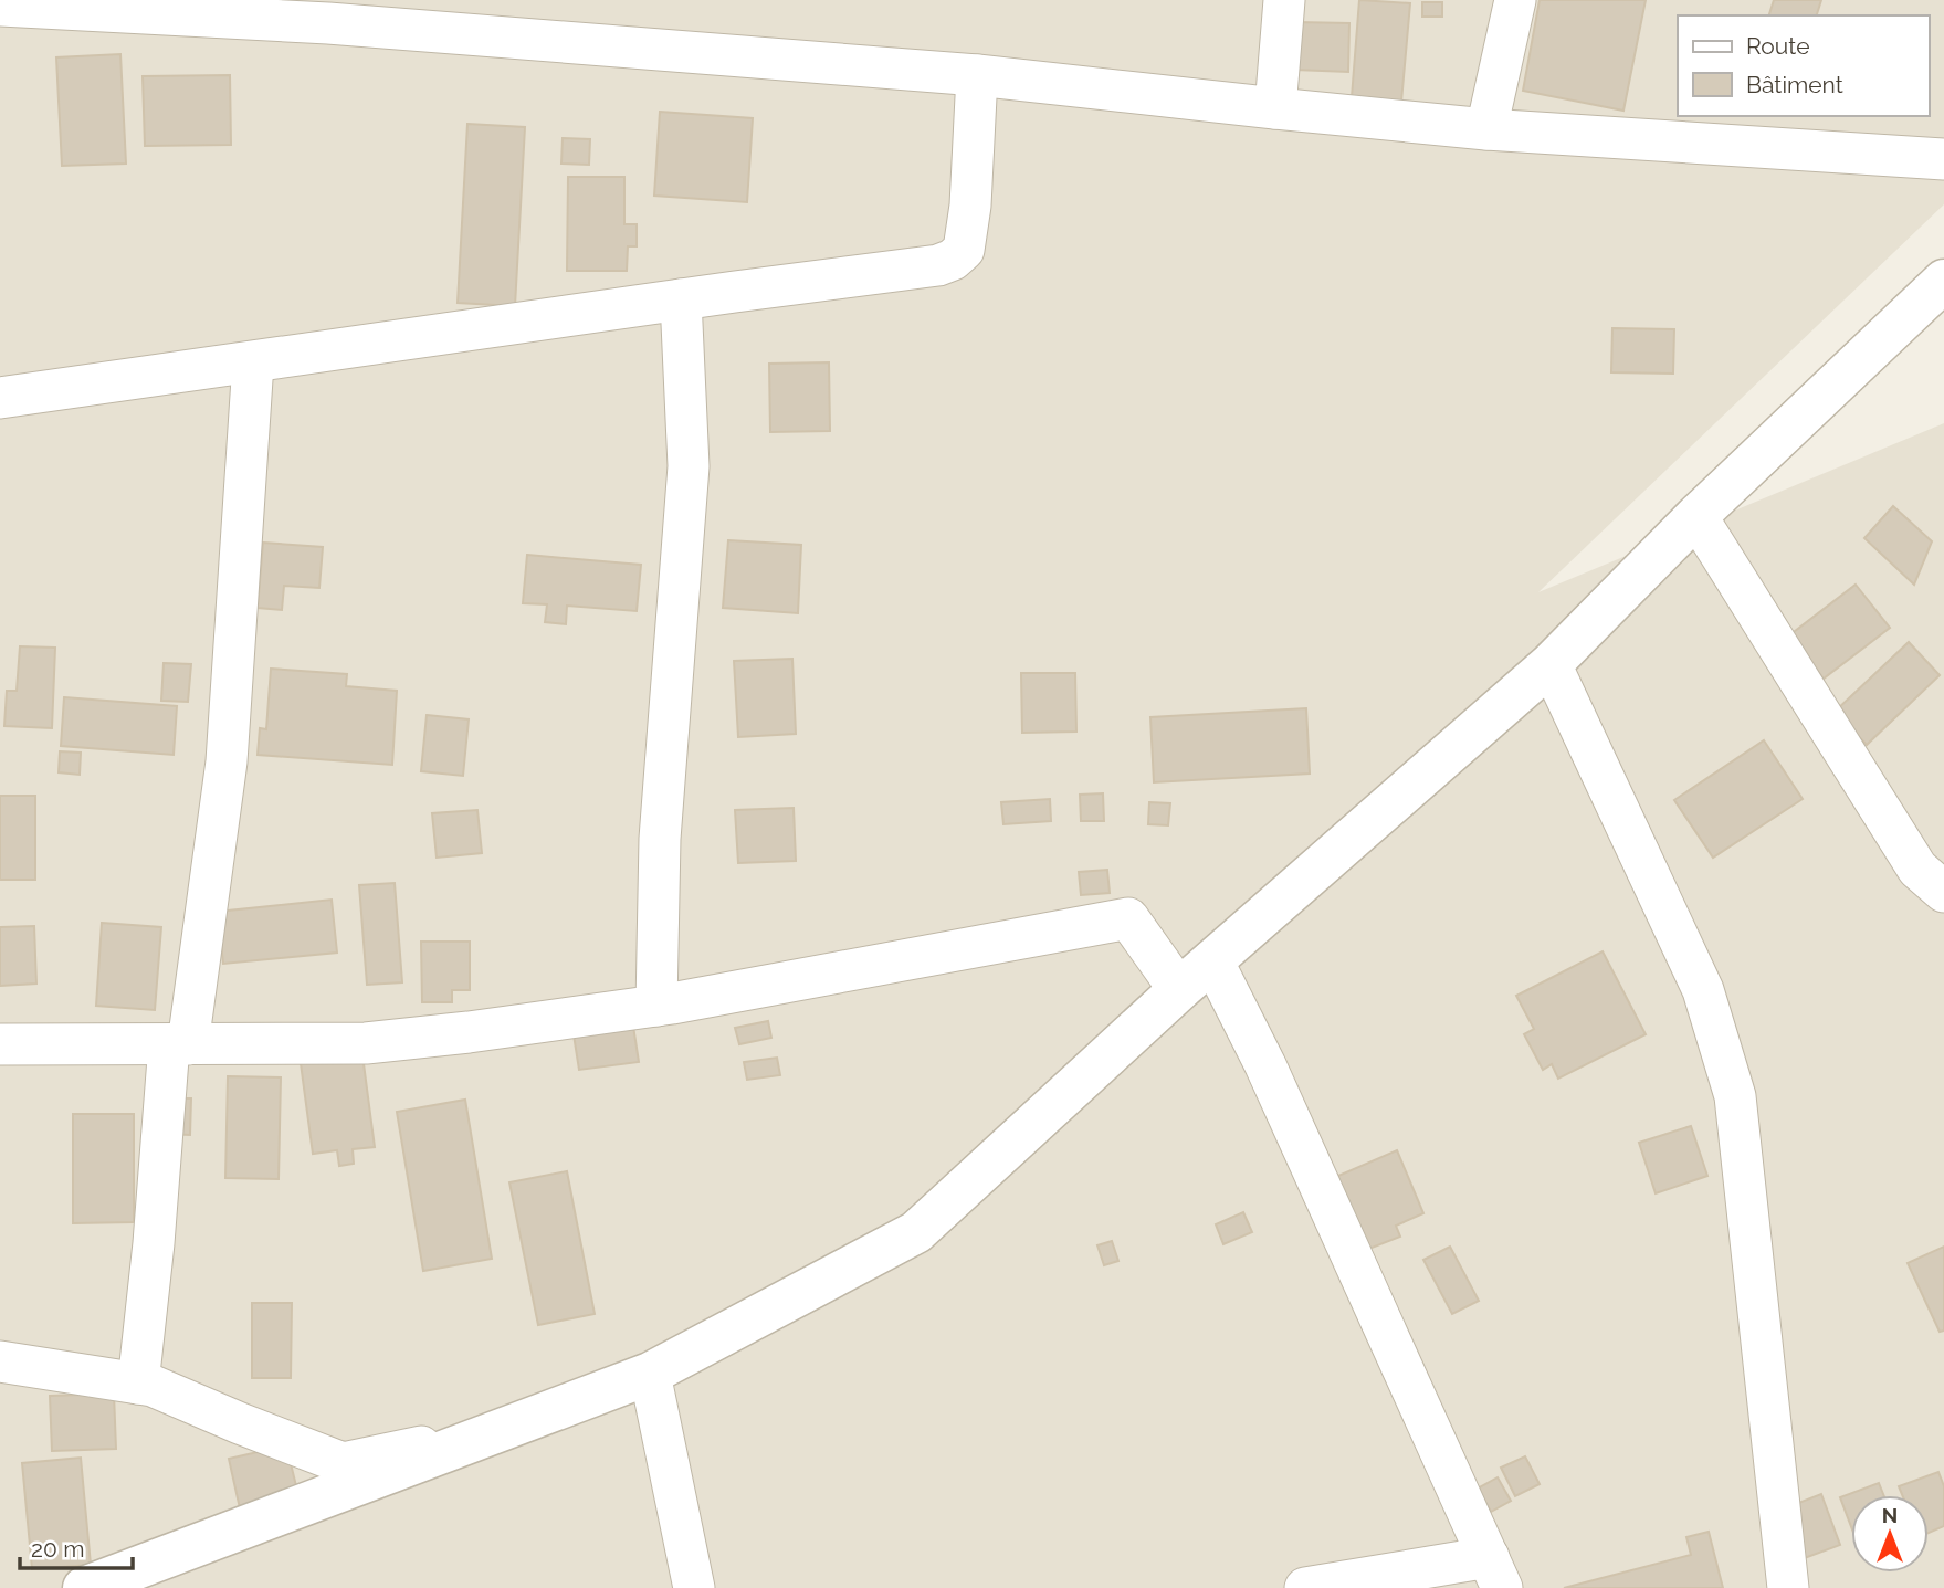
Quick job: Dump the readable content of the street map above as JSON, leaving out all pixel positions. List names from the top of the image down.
{
  "legend": ["Route", "Bâtiment"],
  "scale_bar": "20 m",
  "north": "top"
}
